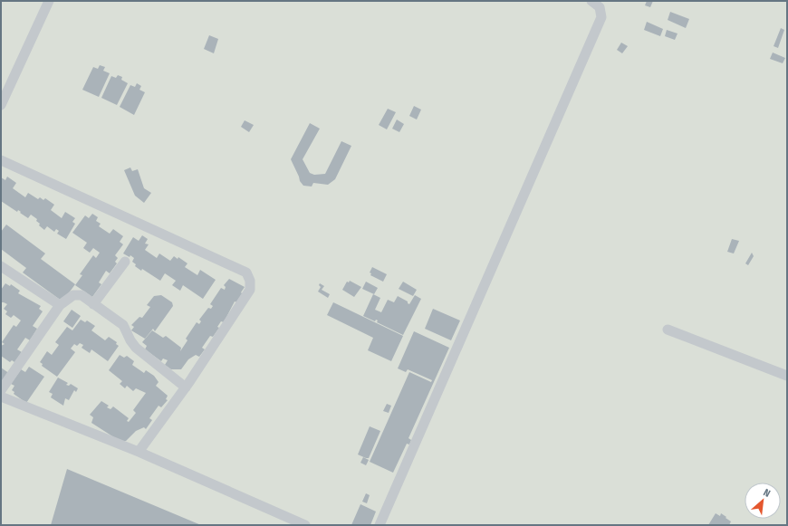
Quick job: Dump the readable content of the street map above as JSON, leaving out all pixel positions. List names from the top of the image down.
{
  "north": "top right"
}
